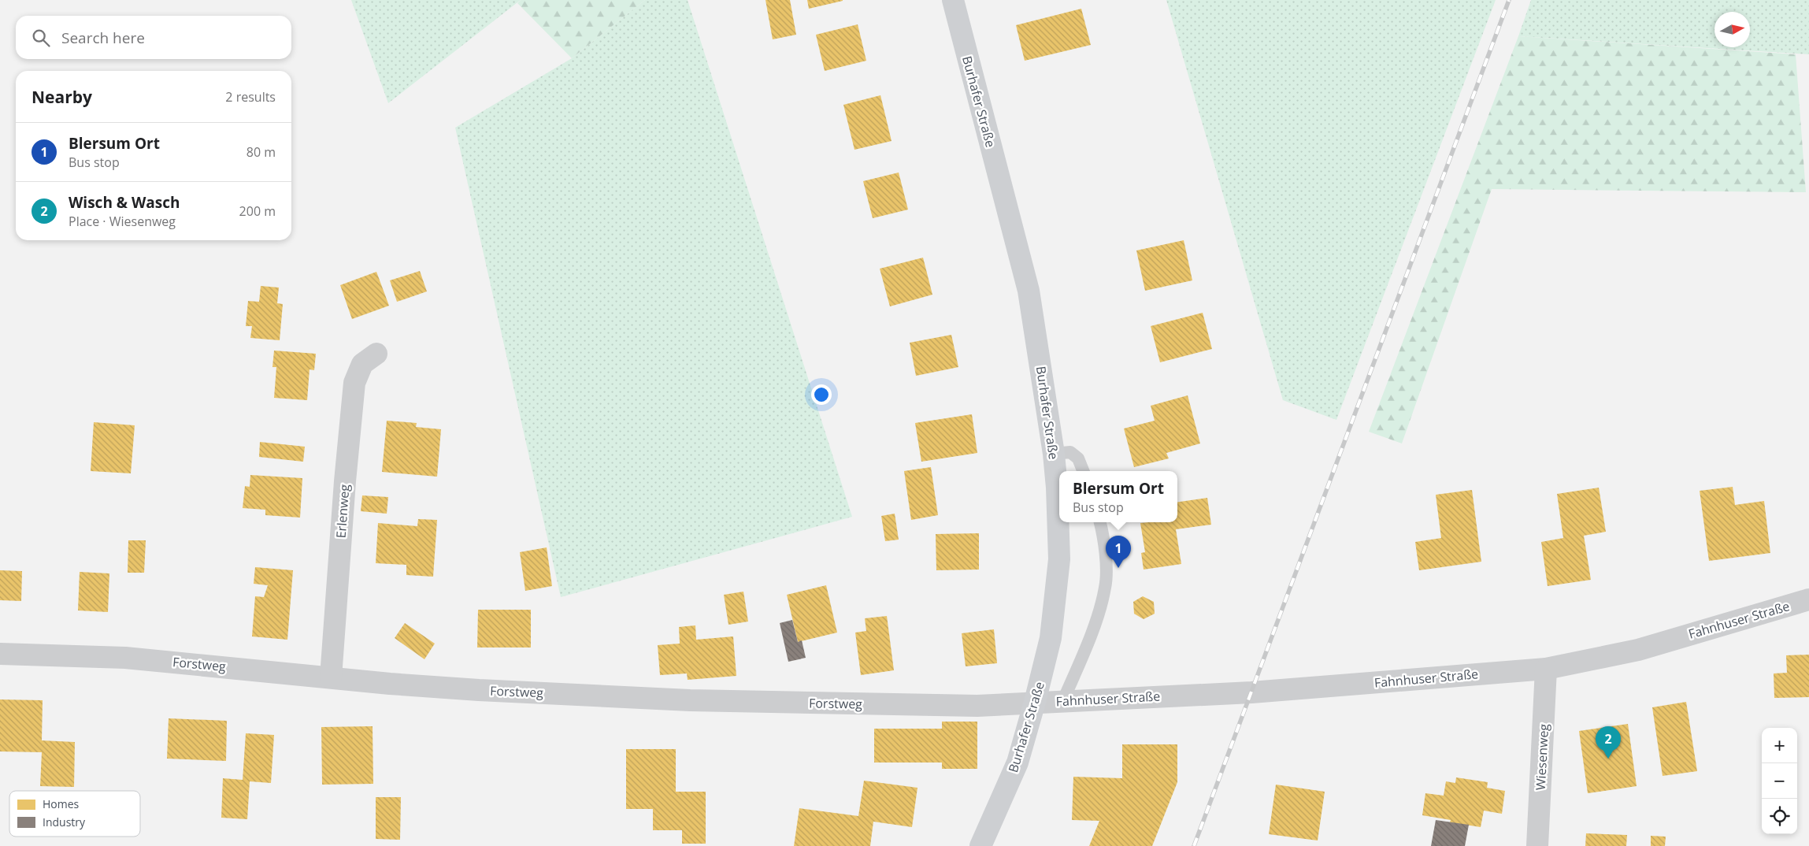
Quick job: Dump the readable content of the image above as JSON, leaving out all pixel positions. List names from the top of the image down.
{
  "streets": {
    "main road": ["Burhafer Straße"],
    "street": [
      "Erlenweg",
      "Fahnhuser Straße",
      "Forstweg",
      "Wiesenweg"
    ]
  },
  "crossings": [
    ["Burhafer Straße", "Fahnhuser Straße"],
    ["Burhafer Straße", "Forstweg"],
    ["Erlenweg", "Forstweg"],
    ["Fahnhuser Straße", "Forstweg"],
    ["Fahnhuser Straße", "Wiesenweg"]
  ],
  "legend": ["Homes", "Industry"],
  "north": "right",
  "page": {
    "search": "Search here",
    "heading": ["Nearby", "2 results"],
    "list": [
      {
        "mark": "1",
        "name": "Blersum Ort",
        "note": "Bus stop",
        "value": "80 m"
      },
      {
        "mark": "2",
        "name": "Wisch & Wasch",
        "note": "Place · Wiesenweg",
        "value": "200 m"
      }
    ],
    "popup": ["Blersum Ort", "Bus stop"],
    "pins": ["1", "2"],
    "map_buttons": ["+", "−"]
  }
}
